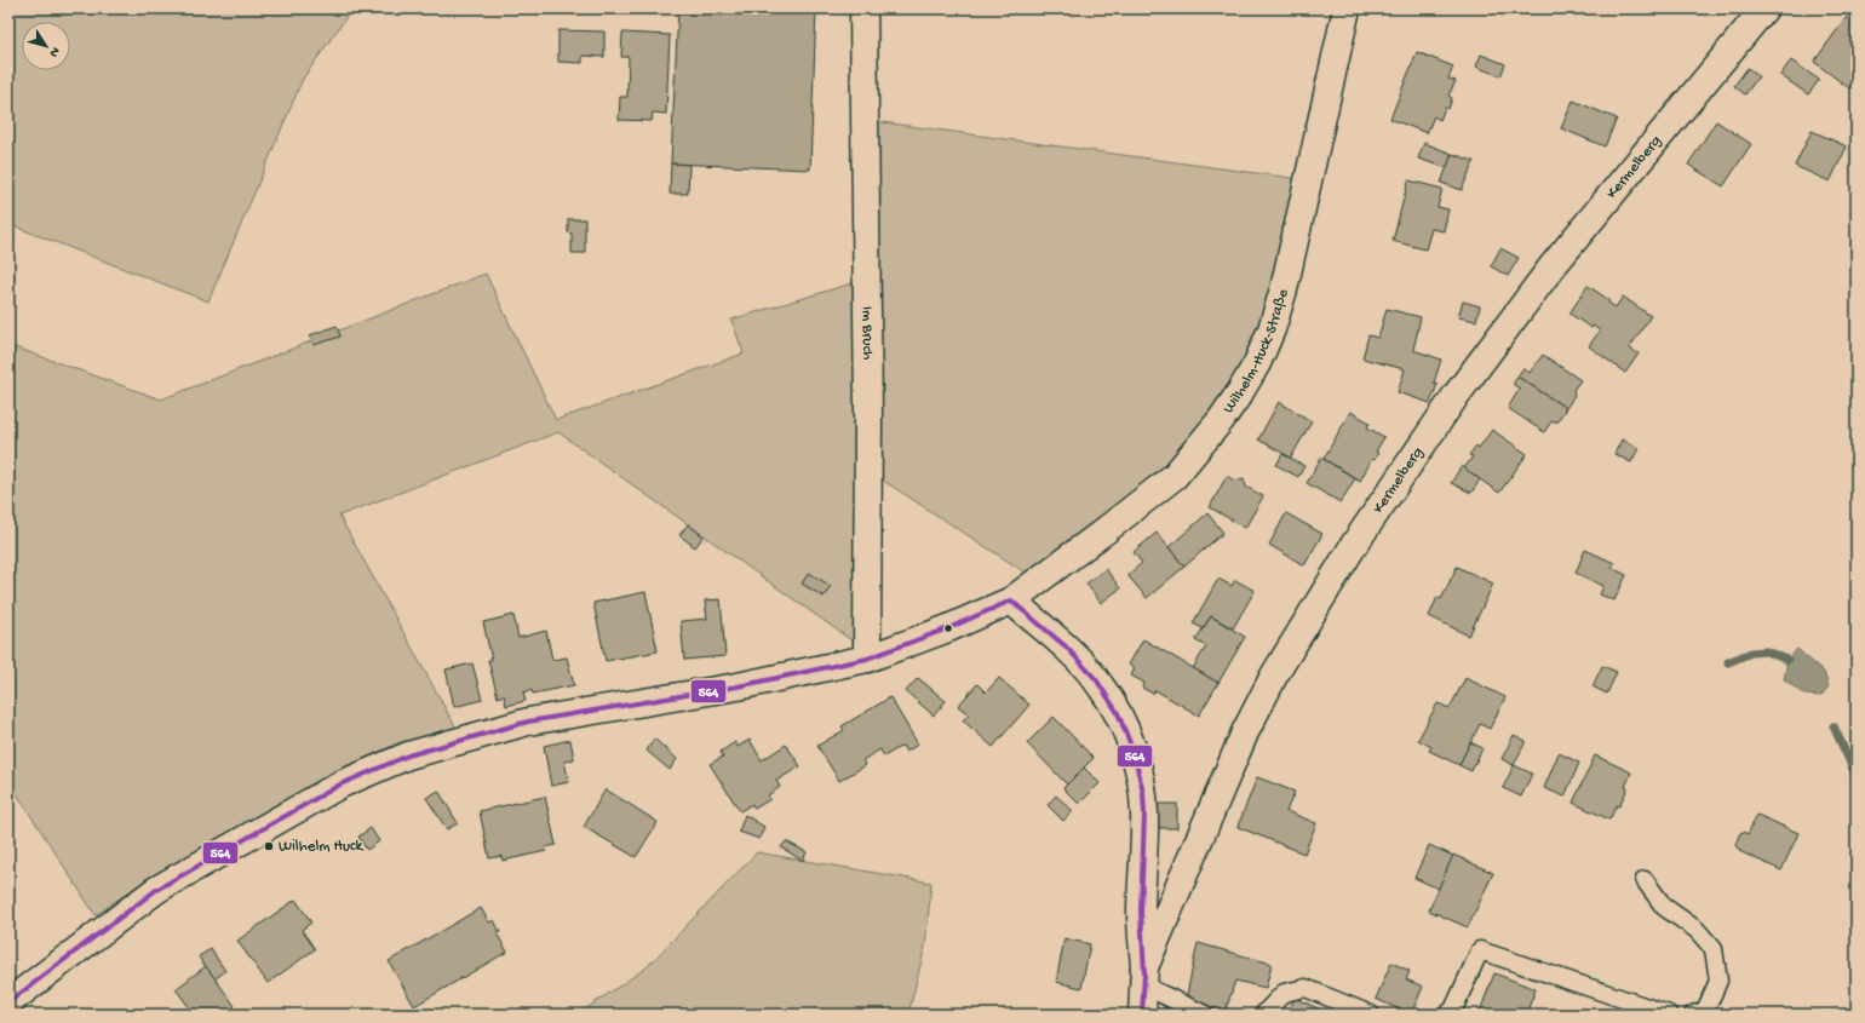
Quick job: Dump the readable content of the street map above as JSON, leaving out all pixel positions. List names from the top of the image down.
{
  "streets": {
    "street": ["Kermelberg", "Im Bruch", "Wilhelm-Huck-Straße"]
  },
  "crossings": [
    ["Im Bruch", "Wilhelm-Huck-Straße"]
  ],
  "places": ["Wilhelm Huck"],
  "lines": ["transit line 564"],
  "north": "bottom right"
}
